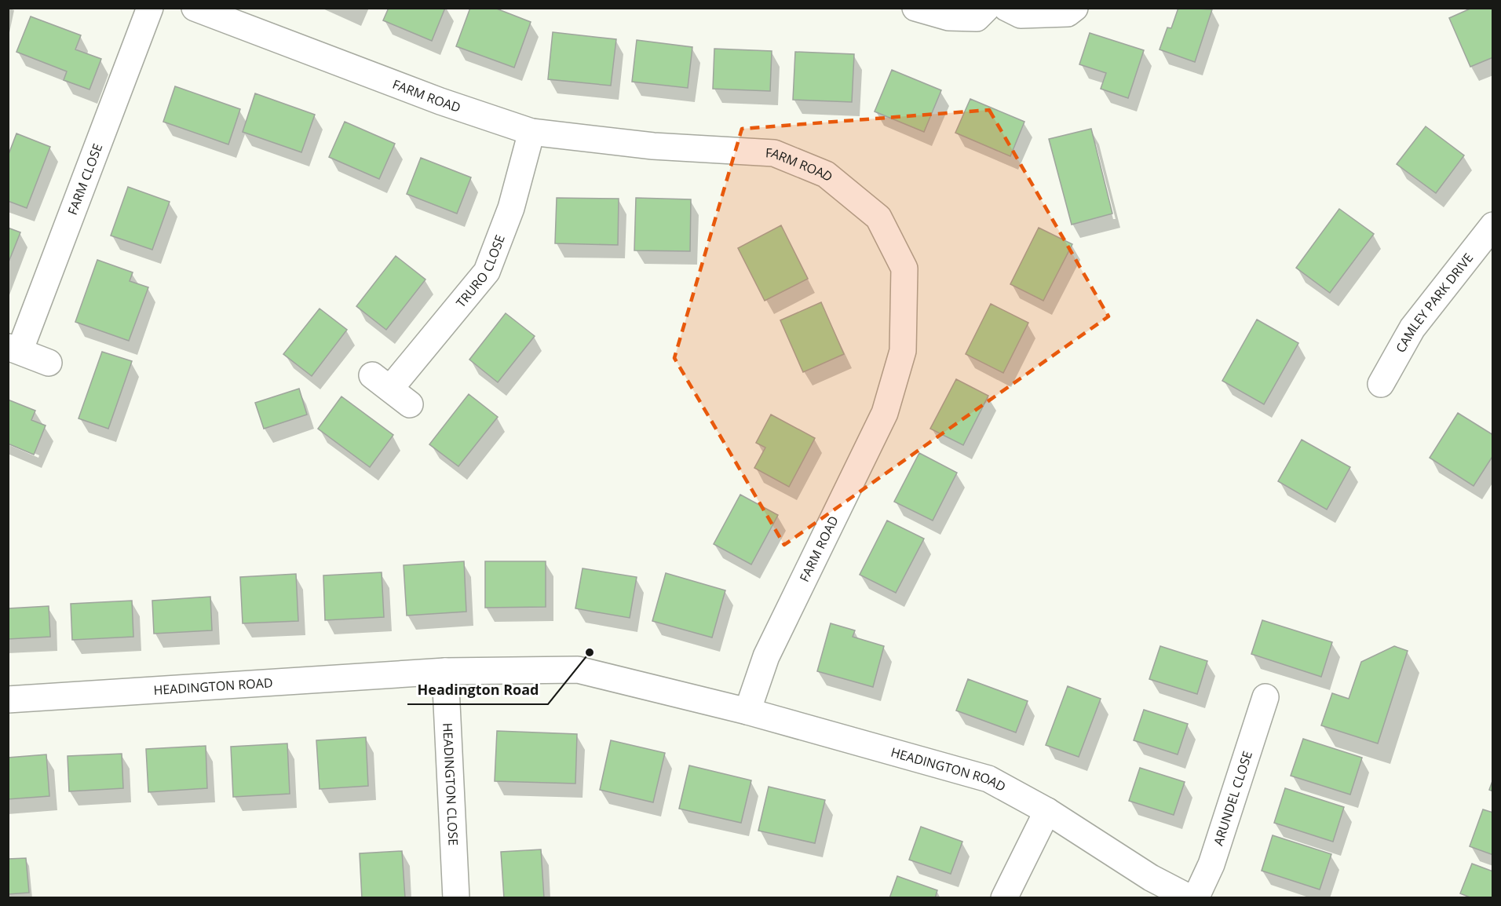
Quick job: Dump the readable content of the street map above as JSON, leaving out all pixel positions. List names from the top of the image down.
{
  "streets": {
    "street": [
      "FARM ROAD",
      "FARM CLOSE",
      "TRURO CLOSE",
      "CAMLEY PARK DRIVE",
      "HEADINGTON ROAD",
      "HEADINGTON CLOSE",
      "ARUNDEL CLOSE"
    ]
  },
  "crossings": [
    ["FARM ROAD", "TRURO CLOSE"],
    ["FARM ROAD", "HEADINGTON ROAD"],
    ["HEADINGTON ROAD", "HEADINGTON CLOSE"]
  ],
  "places": ["Headington Road"]
}
